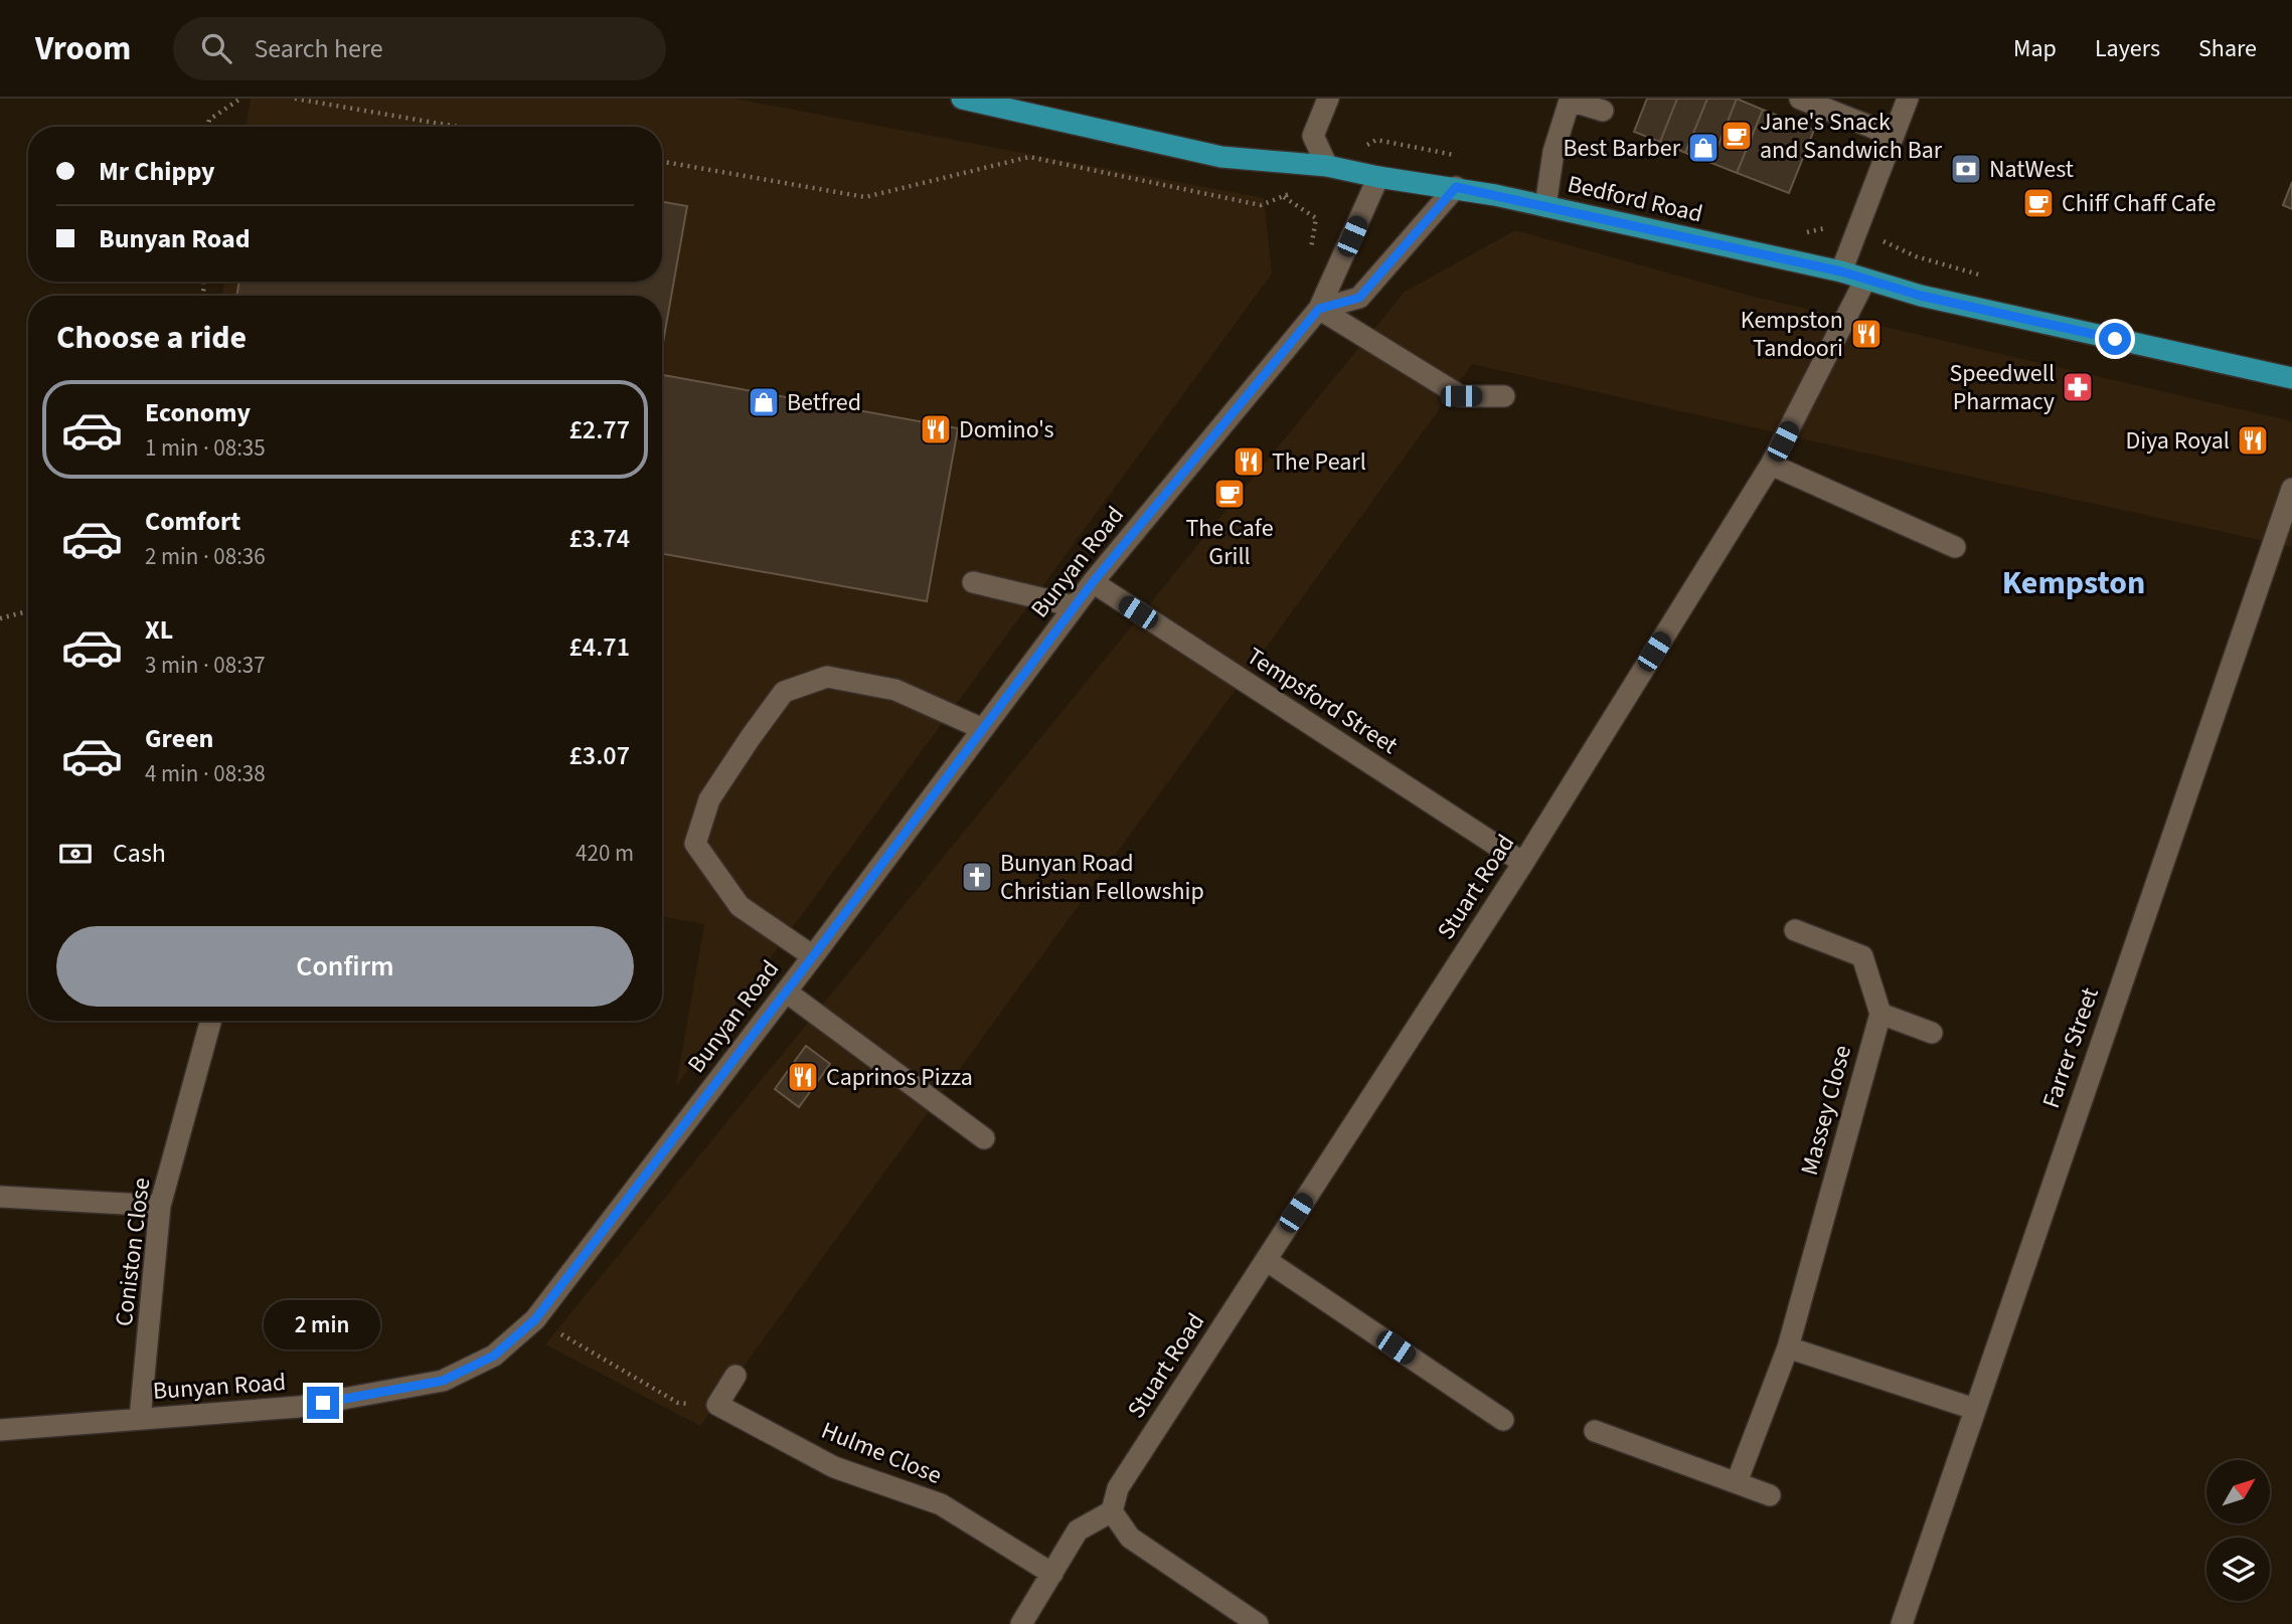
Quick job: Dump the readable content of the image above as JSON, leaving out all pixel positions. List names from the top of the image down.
{
  "streets": {
    "main road": ["Bedford Road"],
    "street": [
      "Bunyan Road",
      "Tempsford Street",
      "Stuart Road",
      "Farrer Street",
      "Massey Close",
      "Coniston Close",
      "Hulme Close"
    ]
  },
  "crossings": [
    ["Bedford Road", "Bunyan Road"],
    ["Bedford Road", "Stuart Road"],
    ["Bunyan Road", "Tempsford Street"],
    ["Bunyan Road", "Coniston Close"],
    ["Tempsford Street", "Stuart Road"]
  ],
  "districts": ["Kempston"],
  "places": {
    "cafe": ["Jane's Snack and Sandwich Bar", "Chiff Chaff Cafe", "The Cafe Grill"],
    "shop": ["Best Barber", "Betfred"],
    "bank": ["NatWest"],
    "restaurant": [
      "Kempston Tandoori",
      "Domino's",
      "Diya Royal",
      "The Pearl",
      "Caprinos Pizza"
    ],
    "pharmacy": ["Speedwell Pharmacy"],
    "church": ["Bunyan Road Christian Fellowship"]
  },
  "north": "top right",
  "page": {
    "header": "Vroom",
    "search": "Search here",
    "nav": ["Map", "Layers", "Share"],
    "banner": ["Mr Chippy", "Bunyan Road"],
    "heading": "Choose a ride",
    "list": [
      {
        "name": "Economy",
        "note": "1 min · 08:35",
        "value": "£2.77"
      },
      {
        "name": "Comfort",
        "note": "2 min · 08:36",
        "value": "£3.74"
      },
      {
        "name": "XL",
        "note": "3 min · 08:37",
        "value": "£4.71"
      },
      {
        "name": "Green",
        "note": "4 min · 08:38",
        "value": "£3.07"
      }
    ],
    "pay": ["Cash", "420 m"],
    "buttons": "Confirm",
    "bubble": "2 min"
  }
}
